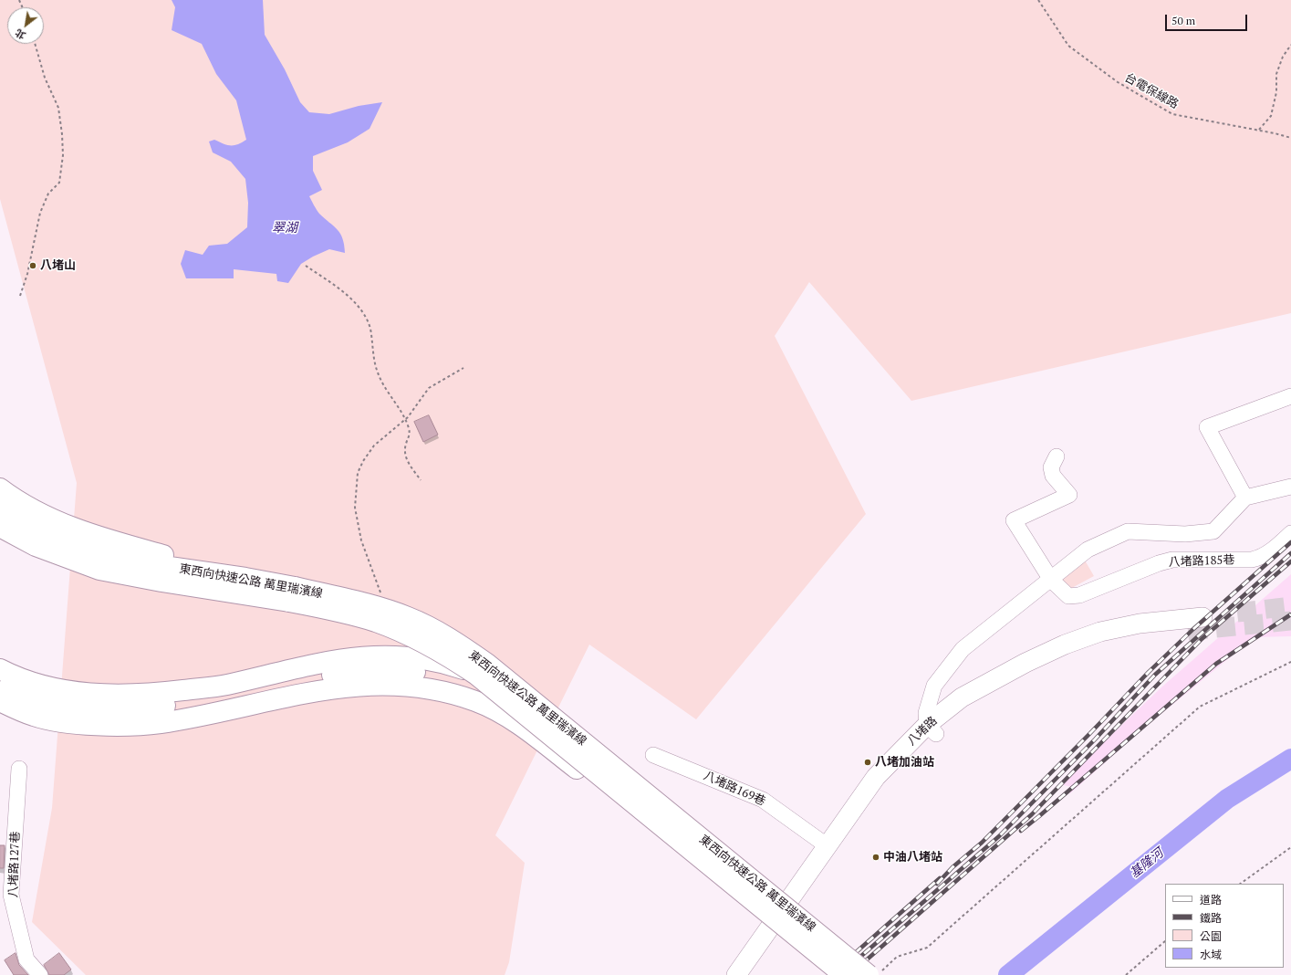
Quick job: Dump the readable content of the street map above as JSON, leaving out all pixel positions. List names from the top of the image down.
{
  "streets": {
    "highway": ["東西向快速公路 萬里瑞濱線"],
    "main road": ["八堵路"],
    "street": ["八堵路185巷", "八堵路169巷", "八堵路127巷"],
    "path": ["台電保線路"]
  },
  "crossings": [
    ["八堵路", "八堵路169巷"]
  ],
  "water": ["翠湖", "基隆河"],
  "places": ["八堵山", "八堵加油站", "中油八堵站"],
  "legend": [
    "道路",
    "鐵路",
    "公園",
    "水域"
  ],
  "scale_bar": "50 m",
  "north": "bottom left"
}
